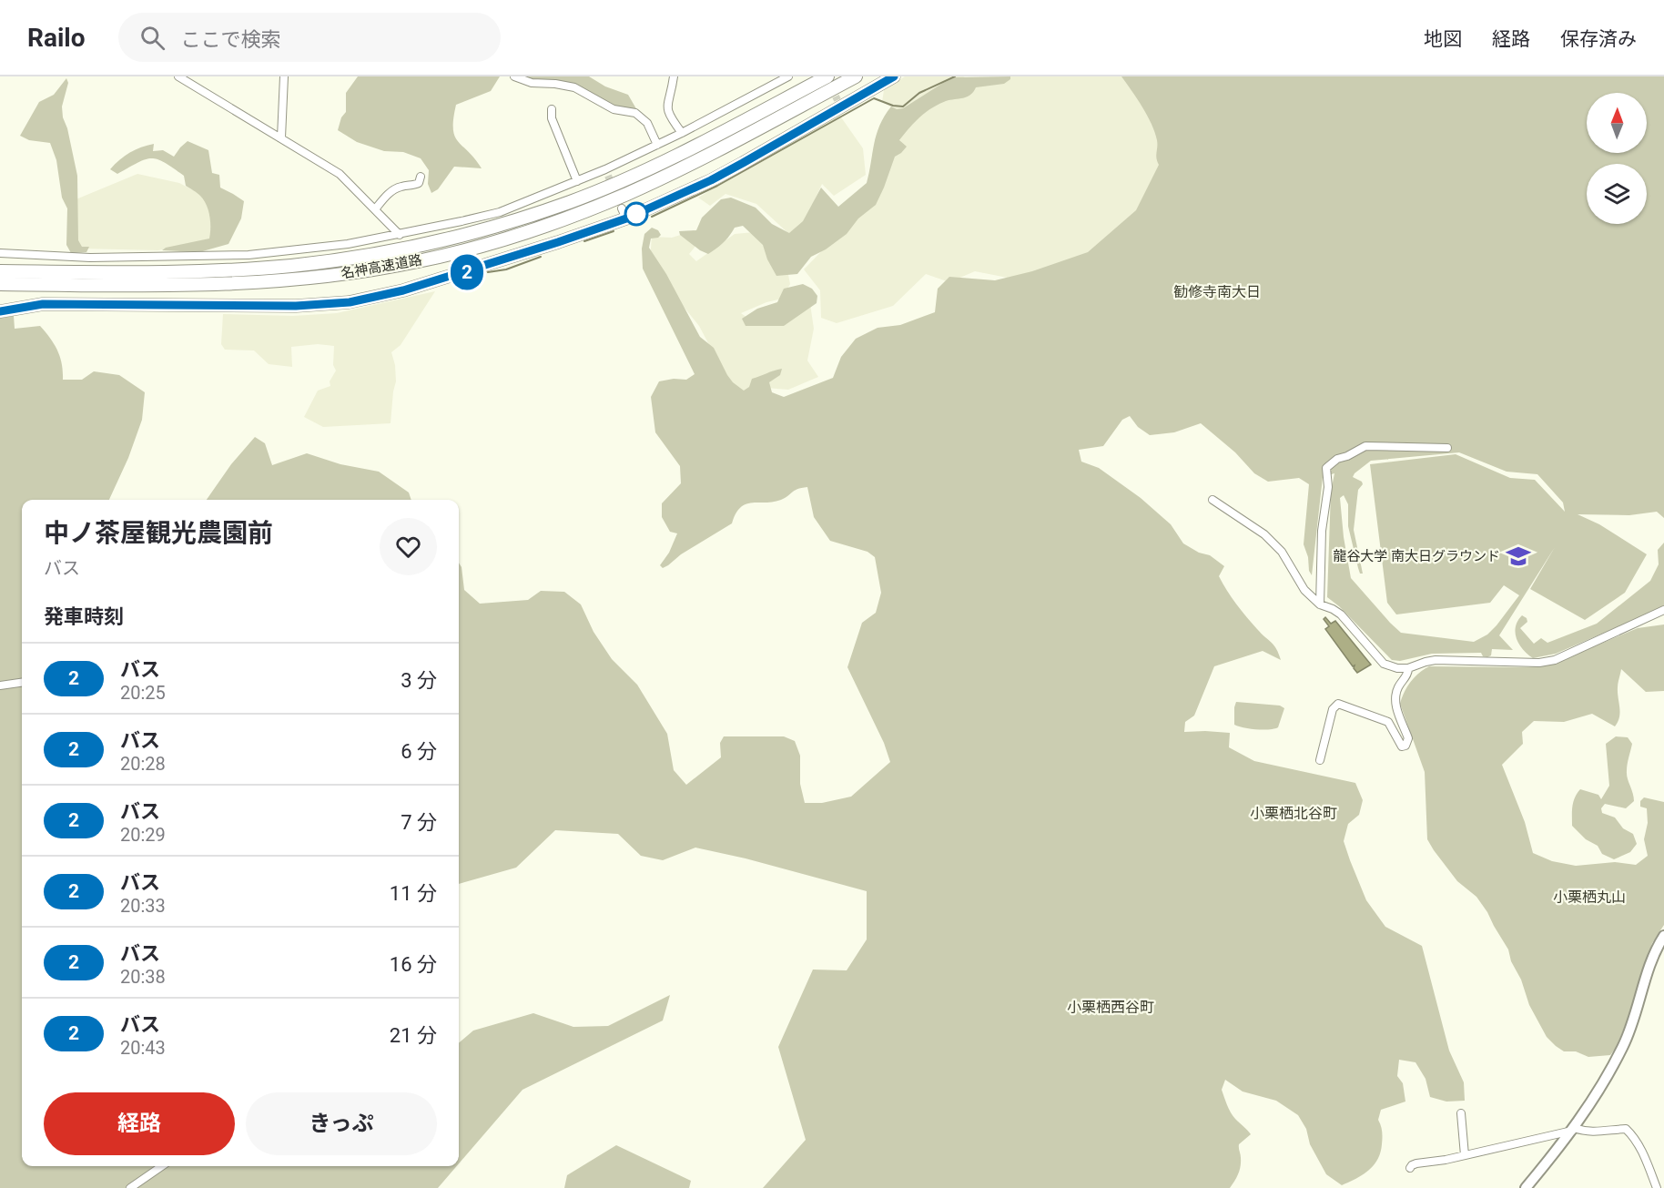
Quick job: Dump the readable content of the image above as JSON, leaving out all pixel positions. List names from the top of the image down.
{
  "streets": {
    "highway": ["名神高速道路"]
  },
  "districts": [
    "勧修寺南大日",
    "小栗栖北谷町",
    "小栗栖丸山",
    "小栗栖西谷町"
  ],
  "places": {
    "school or university": ["龍谷大学 南大日グラウンド"]
  },
  "lines": ["bus line 2"],
  "north": "top",
  "page": {
    "header": "Railo",
    "search": "ここで検索",
    "nav": ["地図", "経路", "保存済み"],
    "on_map": "2",
    "heading": [
      ["中ノ茶屋観光農園前", "バス"],
      "発車時刻"
    ],
    "list": [
      {
        "mark": "2",
        "name": "バス",
        "note": "20:25",
        "value": "3 分"
      },
      {
        "mark": "2",
        "name": "バス",
        "note": "20:28",
        "value": "6 分"
      },
      {
        "mark": "2",
        "name": "バス",
        "note": "20:29",
        "value": "7 分"
      },
      {
        "mark": "2",
        "name": "バス",
        "note": "20:33",
        "value": "11 分"
      },
      {
        "mark": "2",
        "name": "バス",
        "note": "20:38",
        "value": "16 分"
      },
      {
        "mark": "2",
        "name": "バス",
        "note": "20:43",
        "value": "21 分"
      }
    ],
    "buttons": ["経路", "きっぷ"]
  }
}
